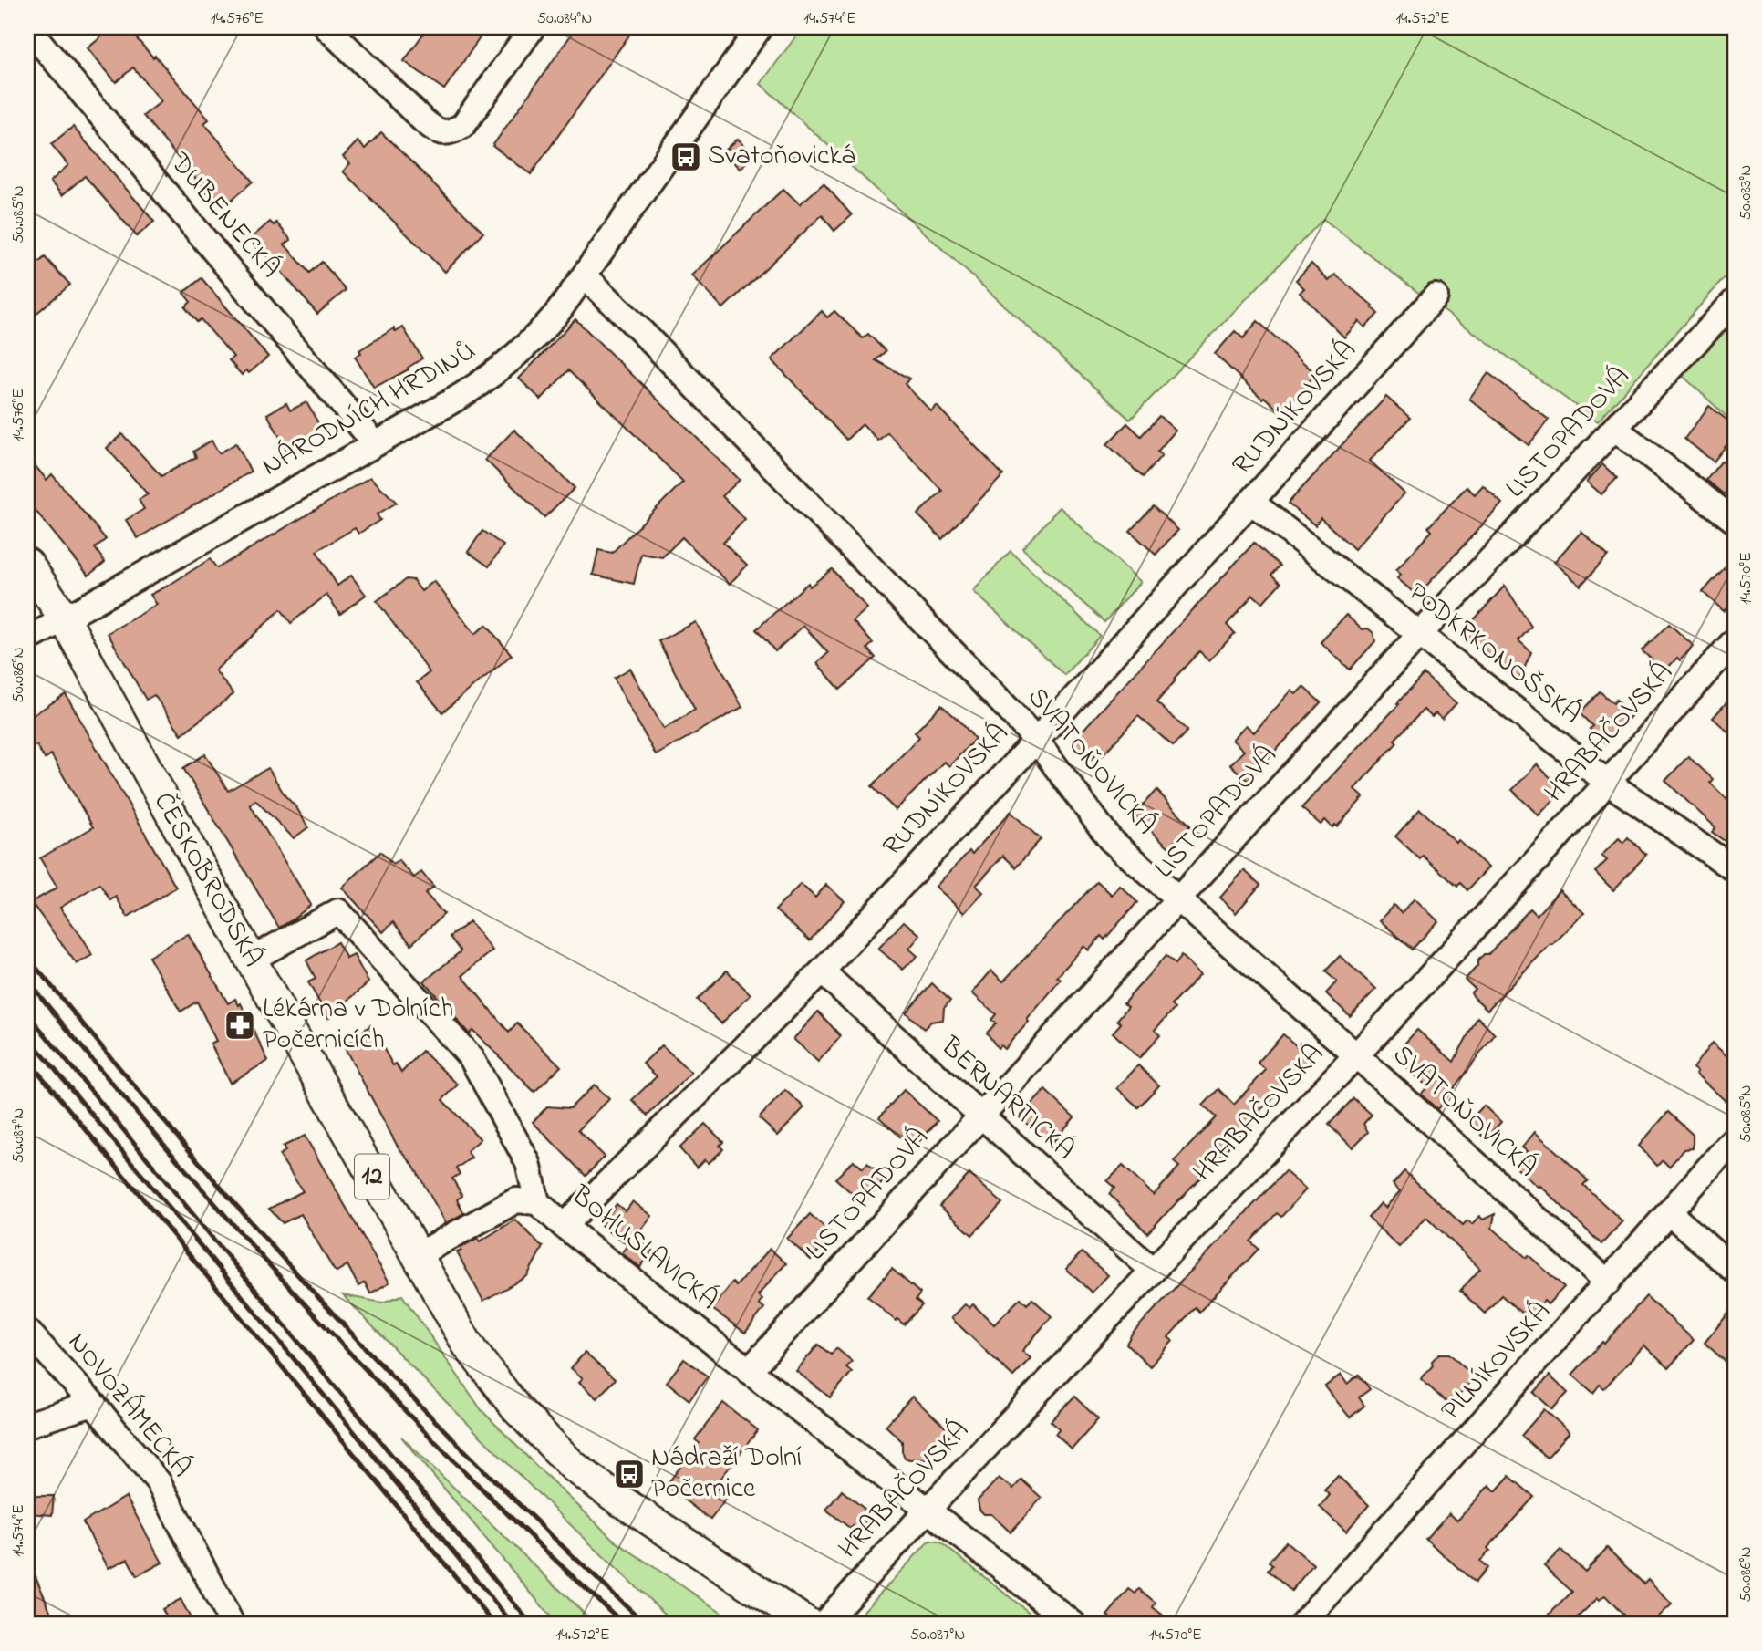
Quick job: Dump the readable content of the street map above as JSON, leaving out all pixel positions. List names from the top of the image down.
{
  "streets": {
    "main road": ["ČESKOBRODSKÁ", "12"],
    "street": [
      "DUBENECKÁ",
      "RUDNÍKOVSKÁ",
      "NÁRODNÍCH HRDINŮ",
      "LISTOPADOVÁ",
      "PODKRKONOŠSKÁ",
      "HRABAČOVSKÁ",
      "SVATOŇOVICKÁ",
      "BERNARTICKÁ",
      "BOHUSLAVICKÁ",
      "PILNÍKOVSKÁ",
      "NOVOZÁMECKÁ"
    ]
  },
  "crossings": [
    ["DUBENECKÁ", "NÁRODNÍCH HRDINŮ"],
    ["RUDNÍKOVSKÁ", "PODKRKONOŠSKÁ"],
    ["RUDNÍKOVSKÁ", "SVATOŇOVICKÁ"],
    ["RUDNÍKOVSKÁ", "BERNARTICKÁ"],
    ["RUDNÍKOVSKÁ", "BOHUSLAVICKÁ"],
    ["NÁRODNÍCH HRDINŮ", "SVATOŇOVICKÁ"],
    ["NÁRODNÍCH HRDINŮ", "ČESKOBRODSKÁ"],
    ["LISTOPADOVÁ", "PODKRKONOŠSKÁ"],
    ["LISTOPADOVÁ", "SVATOŇOVICKÁ"],
    ["LISTOPADOVÁ", "BERNARTICKÁ"],
    ["LISTOPADOVÁ", "BOHUSLAVICKÁ"],
    ["PODKRKONOŠSKÁ", "HRABAČOVSKÁ"],
    ["HRABAČOVSKÁ", "SVATOŇOVICKÁ"],
    ["HRABAČOVSKÁ", "BERNARTICKÁ"],
    ["HRABAČOVSKÁ", "BOHUSLAVICKÁ"],
    ["SVATOŇOVICKÁ", "PILNÍKOVSKÁ"],
    ["ČESKOBRODSKÁ", "BOHUSLAVICKÁ"]
  ],
  "places": {
    "bus stop": ["Svatoňovická", "Nádraží Dolní Počernice"],
    "pharmacy": ["Lékárna v Dolních Počernicích"]
  },
  "coordinates": [
    "14.576°E",
    "50.084°N",
    "14.574°E",
    "14.572°E",
    "50.083°N",
    "50.085°N",
    "14.570°E",
    "50.086°N",
    "50.087°N"
  ]
}
